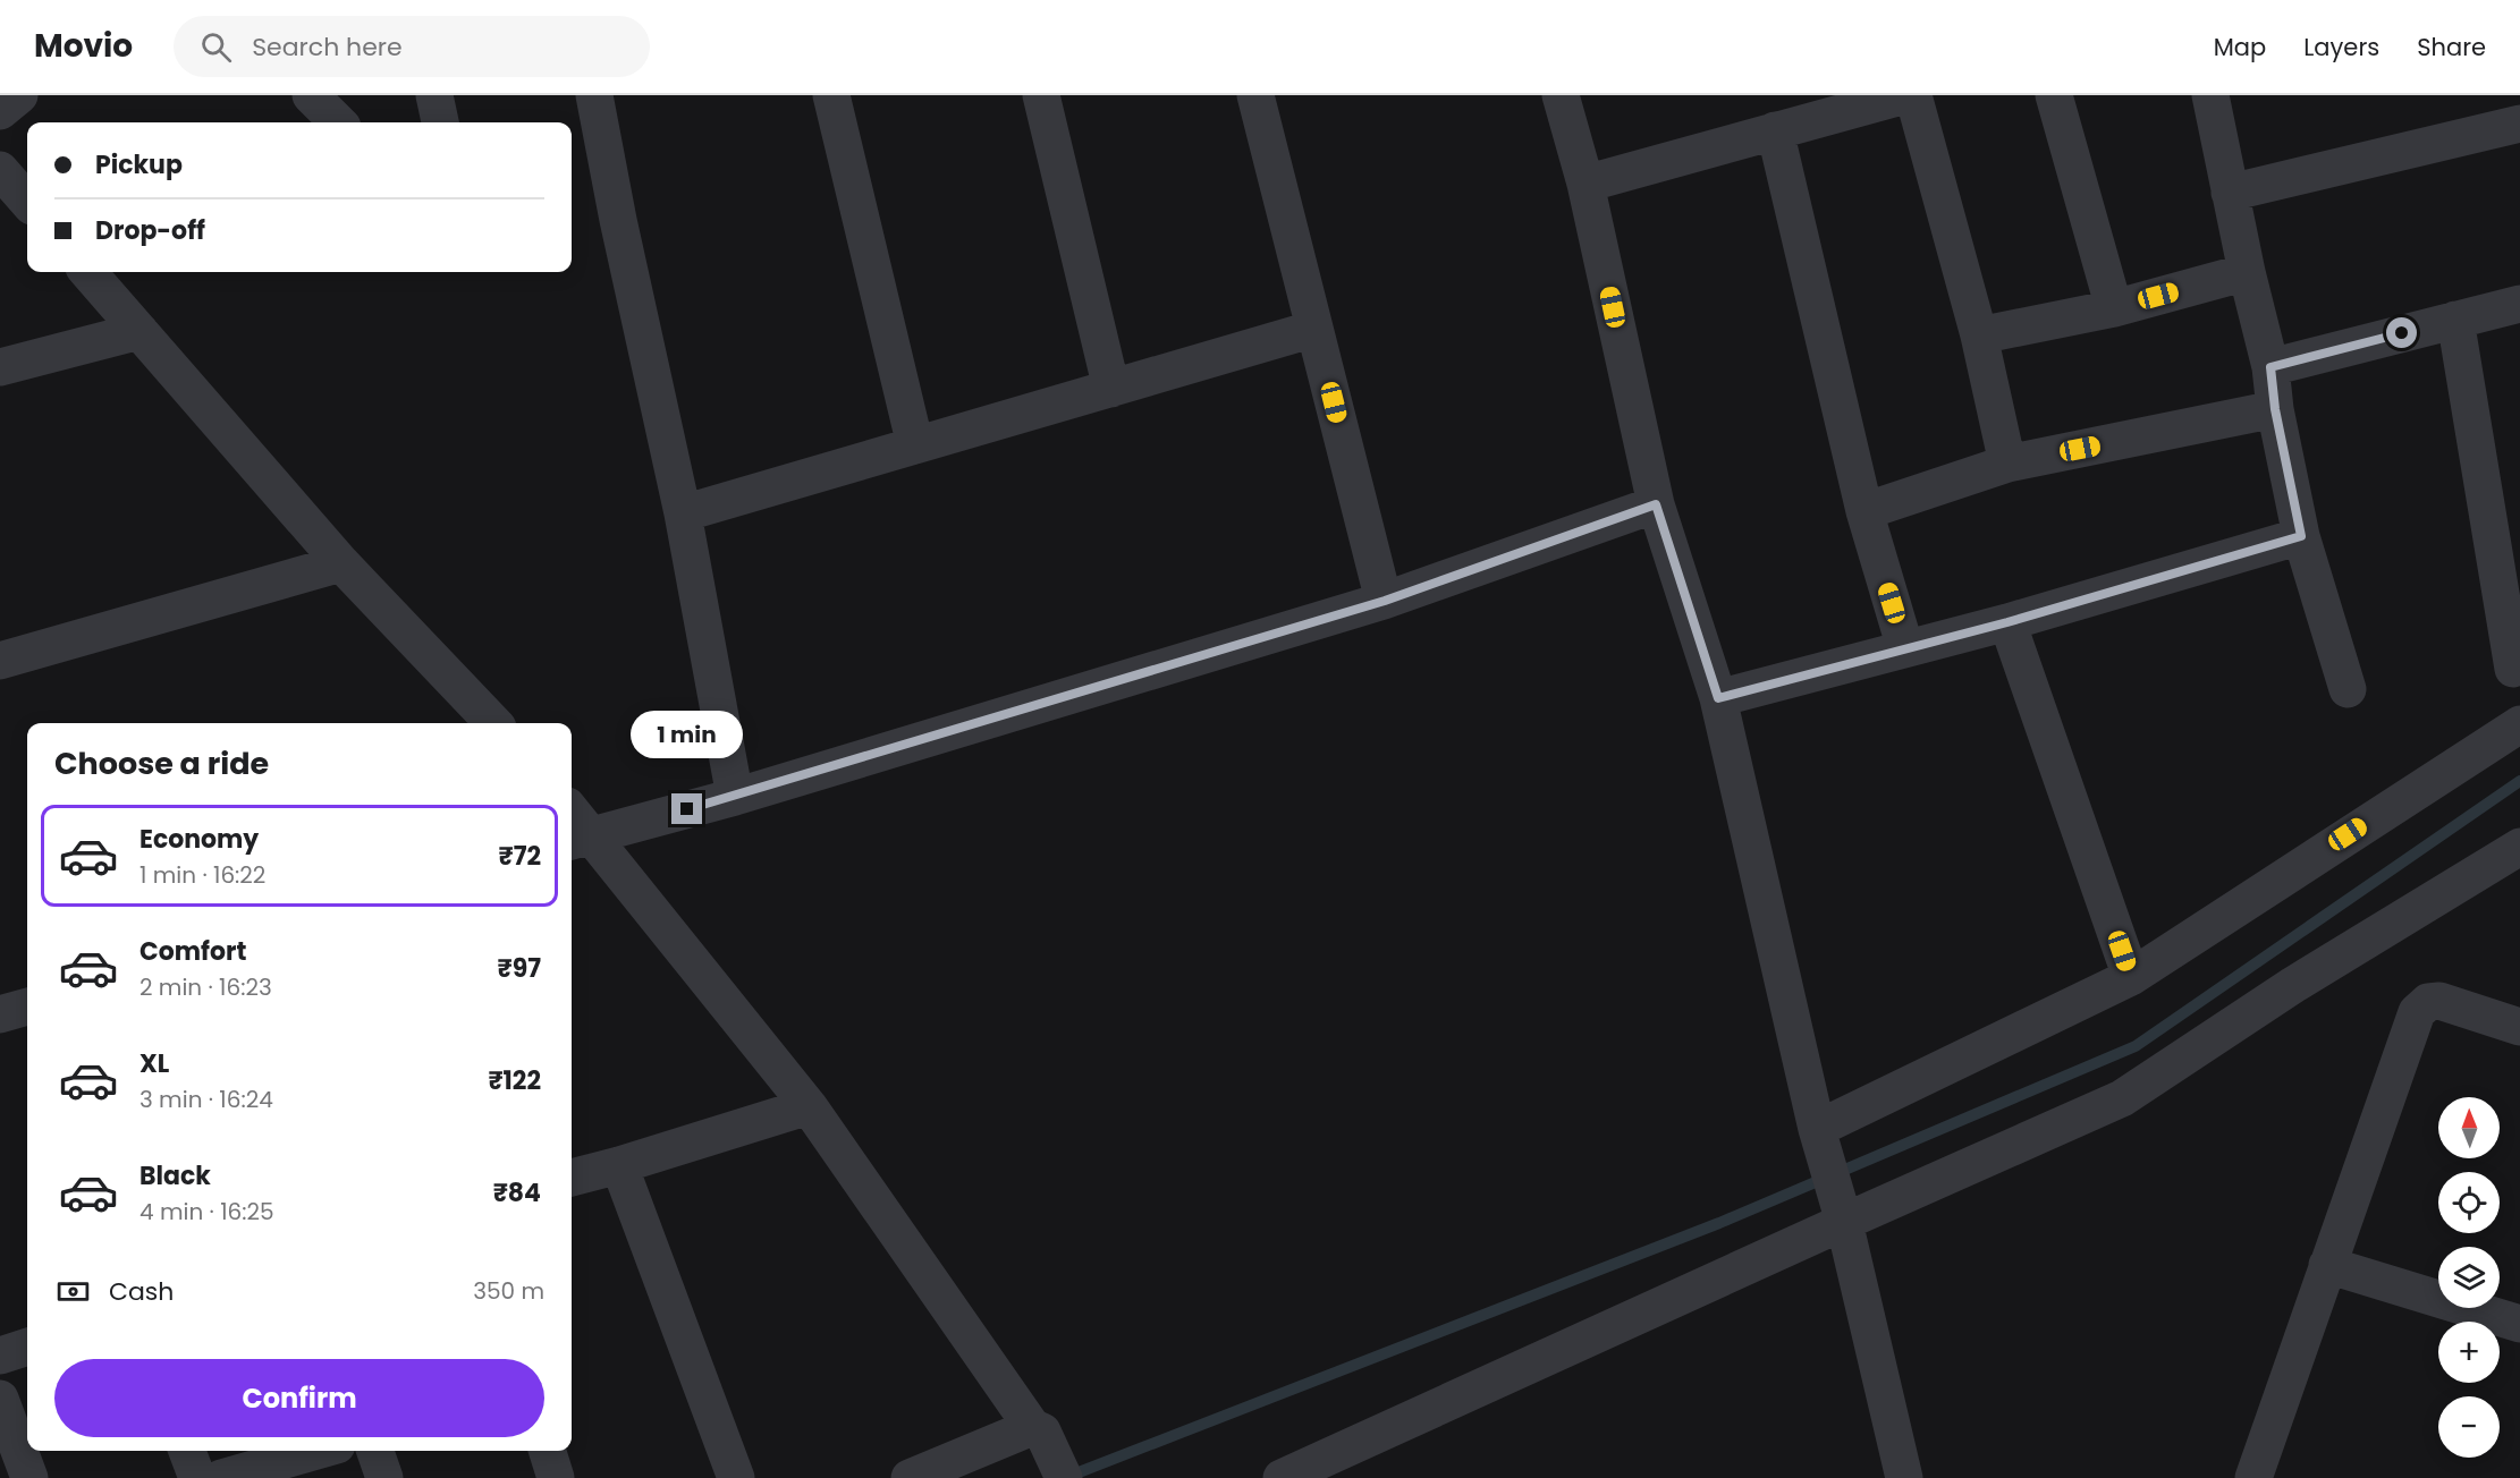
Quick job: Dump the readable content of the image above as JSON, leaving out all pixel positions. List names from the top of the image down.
{
  "north": "top",
  "page": {
    "header": "Movio",
    "search": "Search here",
    "nav": ["Map", "Layers", "Share"],
    "banner": ["Pickup", "Drop-off"],
    "bubble": "1 min",
    "heading": "Choose a ride",
    "list": [
      {
        "name": "Economy",
        "note": "1 min · 16:22",
        "value": "₹72"
      },
      {
        "name": "Comfort",
        "note": "2 min · 16:23",
        "value": "₹97"
      },
      {
        "name": "XL",
        "note": "3 min · 16:24",
        "value": "₹122"
      },
      {
        "name": "Black",
        "note": "4 min · 16:25",
        "value": "₹84"
      }
    ],
    "map_buttons": ["+", "−"],
    "pay": ["Cash", "350 m"],
    "buttons": "Confirm"
  }
}
